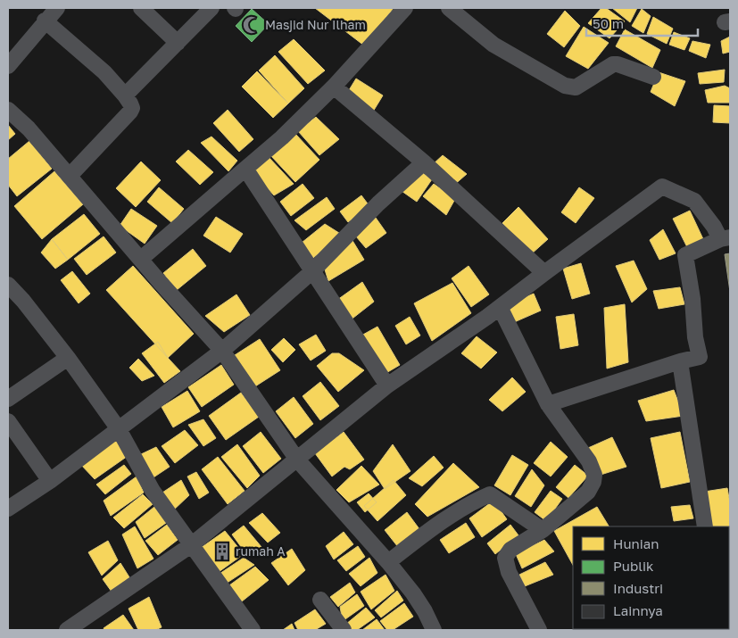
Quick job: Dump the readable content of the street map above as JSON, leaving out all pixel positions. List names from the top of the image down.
{
  "places": {
    "mosque": ["Masjid Nur Ilham"],
    "building": ["rumah A"]
  },
  "legend": [
    "Hunian",
    "Publik",
    "Industri",
    "Lainnya"
  ],
  "scale_bar": "50 m"
}
